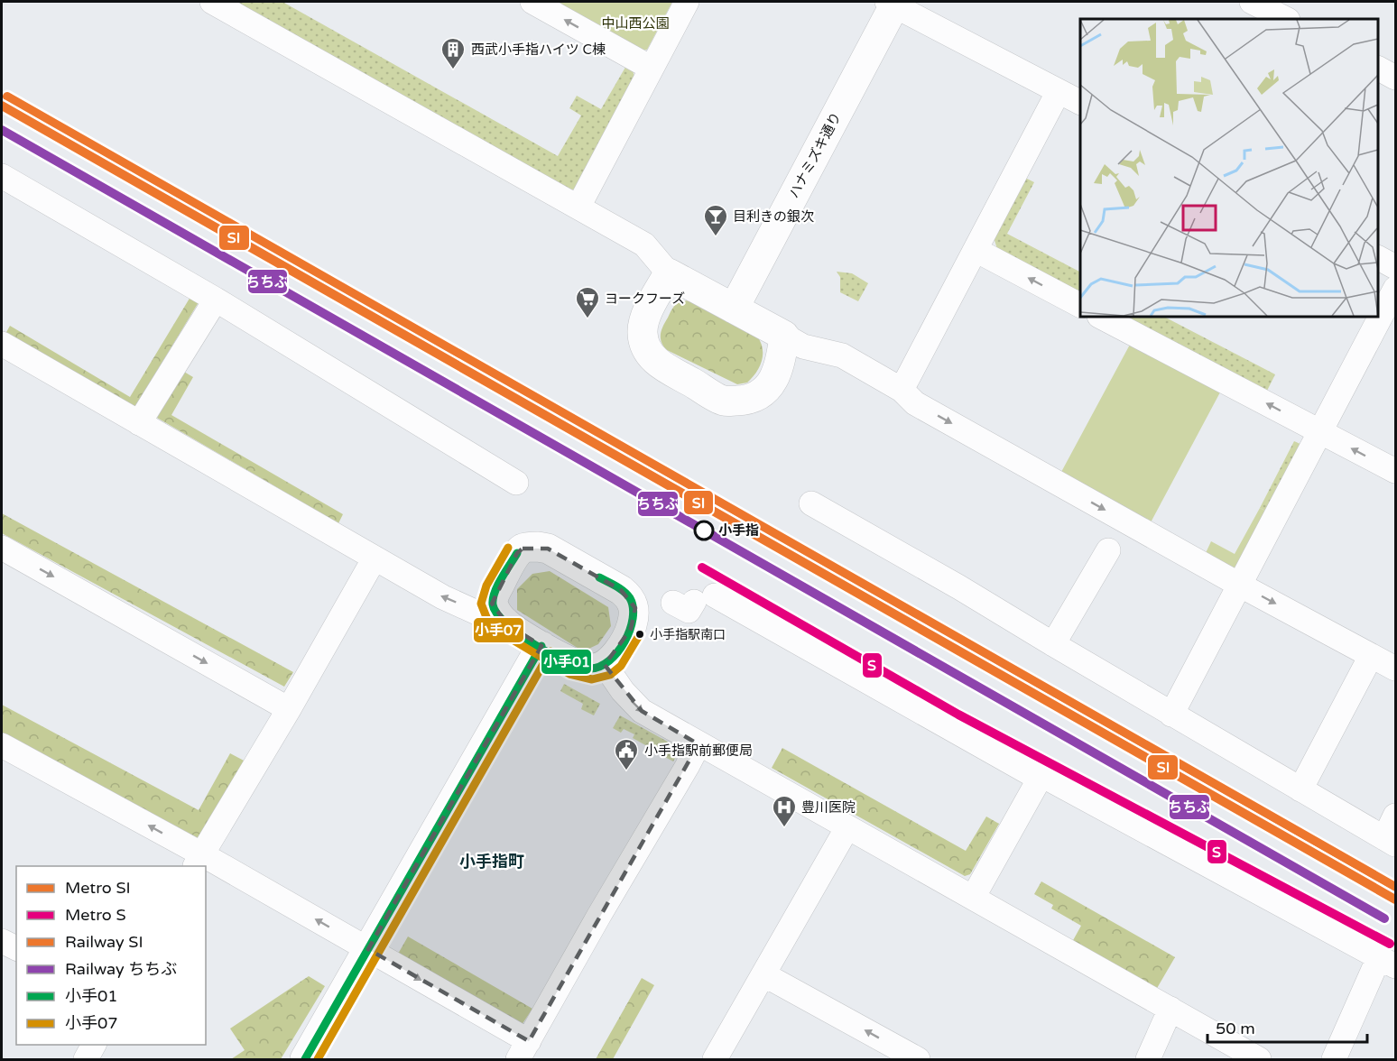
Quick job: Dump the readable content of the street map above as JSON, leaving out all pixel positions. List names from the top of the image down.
{
  "streets": {
    "street": ["ハナミズキ通り"]
  },
  "districts": ["小手指町"],
  "parks": ["中山西公園"],
  "places": {
    "building": ["西武小手指ハイツ C棟"],
    "bar": ["目利きの銀次"],
    "supermarket": ["ヨークフーズ"],
    "other": ["小手指", "小手指駅南口"],
    "public building": ["小手指駅前郵便局"],
    "hospital": ["豊川医院"]
  },
  "lines": [
    "rail line SI",
    "metro line SI",
    "rail line ちちぶ",
    "transit line 小手07",
    "transit line 小手01",
    "metro line S"
  ],
  "legend": [
    "Metro SI",
    "Metro S",
    "Railway SI",
    "Railway ちちぶ",
    "小手01",
    "小手07"
  ],
  "scale_bar": "50 m"
}
